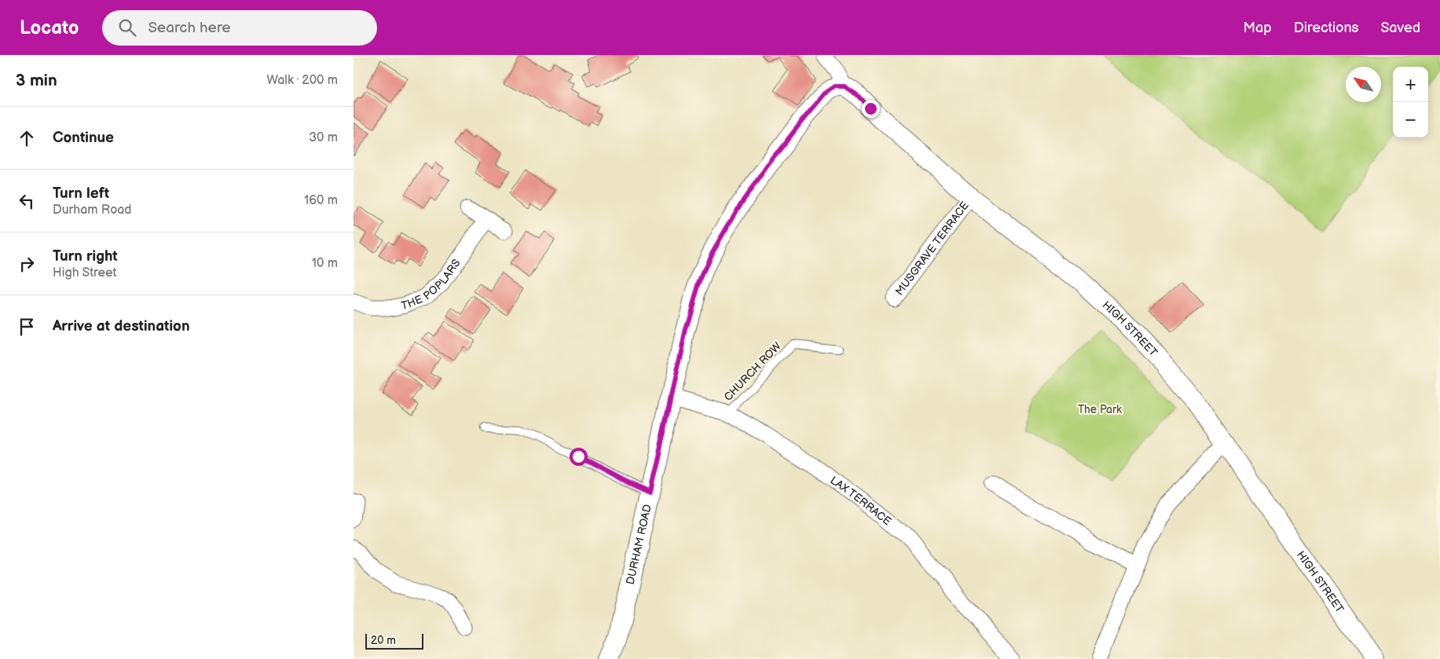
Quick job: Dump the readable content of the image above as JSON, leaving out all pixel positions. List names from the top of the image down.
{
  "streets": {
    "street": [
      "MUSGRAVE TERRACE",
      "THE POPLARS",
      "HIGH STREET",
      "LAX TERRACE",
      "DURHAM ROAD"
    ],
    "lane": ["CHURCH ROW"]
  },
  "crossings": [
    ["MUSGRAVE TERRACE", "HIGH STREET"],
    ["HIGH STREET", "DURHAM ROAD"],
    ["CHURCH ROW", "LAX TERRACE"],
    ["LAX TERRACE", "DURHAM ROAD"]
  ],
  "parks": ["The Park"],
  "scale_bar": "20 m",
  "north": "top left",
  "page": {
    "header": "Locato",
    "search": "Search here",
    "nav": ["Map", "Directions", "Saved"],
    "heading": ["3 min", "Walk · 200 m"],
    "map_buttons": ["+", "−"],
    "list": [
      ["Continue", "30 m"],
      ["Turn left", "Durham Road", "160 m"],
      ["Turn right", "High Street", "10 m"],
      "Arrive at destination"
    ],
    "scale": "20 m"
  }
}
